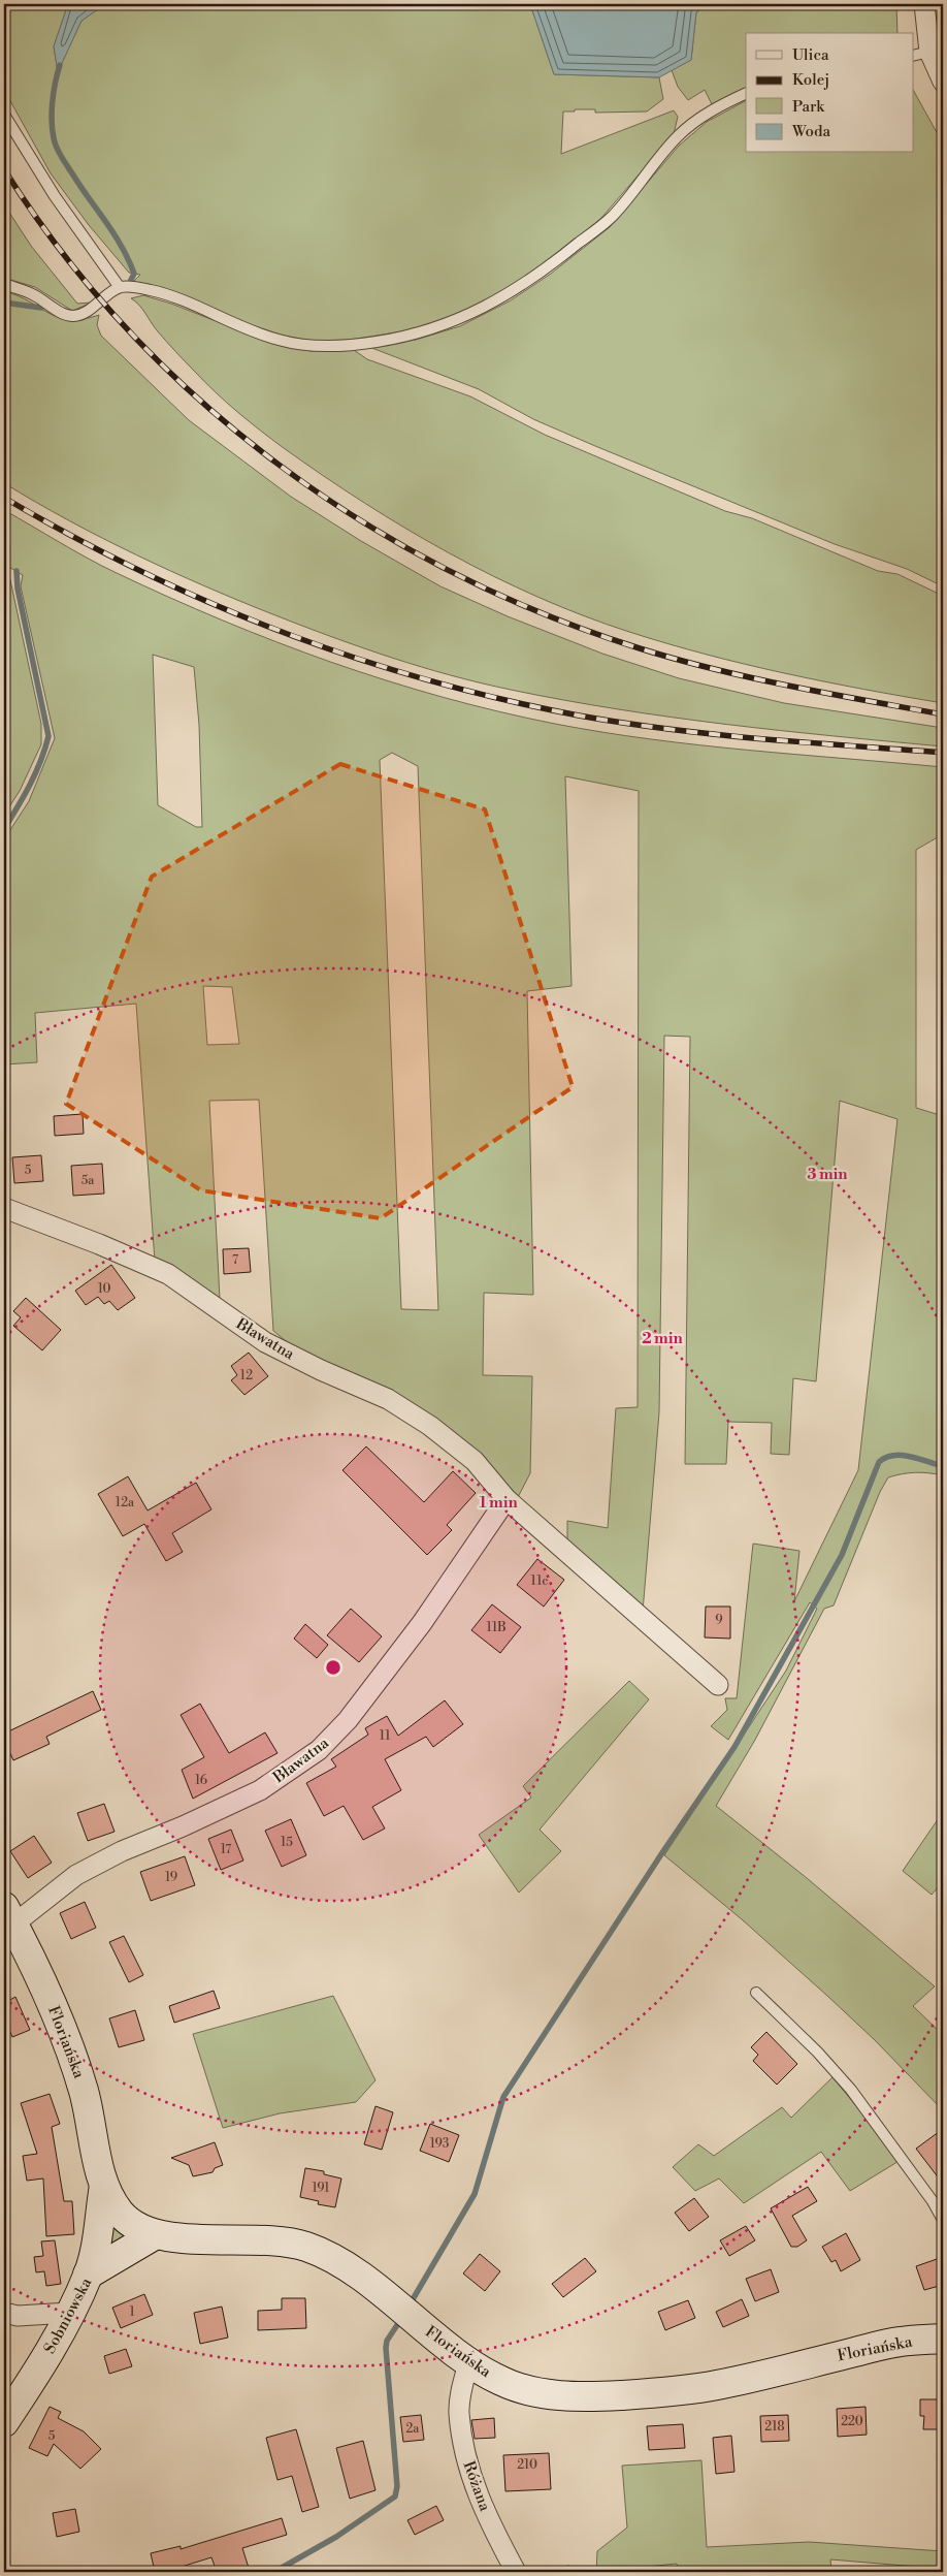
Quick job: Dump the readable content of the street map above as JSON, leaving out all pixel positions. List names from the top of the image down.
{
  "streets": {
    "street": [
      "Bławatna",
      "Floriańska",
      "Sobniowska",
      "Różana"
    ]
  },
  "crossings": [
    ["Bławatna", "Floriańska"],
    ["Floriańska", "Sobniowska"],
    ["Floriańska", "Różana"]
  ],
  "house_numbers": [
    "5",
    "5a",
    "7",
    "10",
    "12",
    "12a",
    "11c",
    "9",
    "11B",
    "11",
    "16",
    "15",
    "17",
    "19",
    "193",
    "191",
    "1",
    "220",
    "218",
    "2a",
    "5",
    "210"
  ],
  "legend": [
    "Ulica",
    "Kolej",
    "Park",
    "Woda"
  ],
  "rings": ["3 min", "2 min", "1 min"]
}
